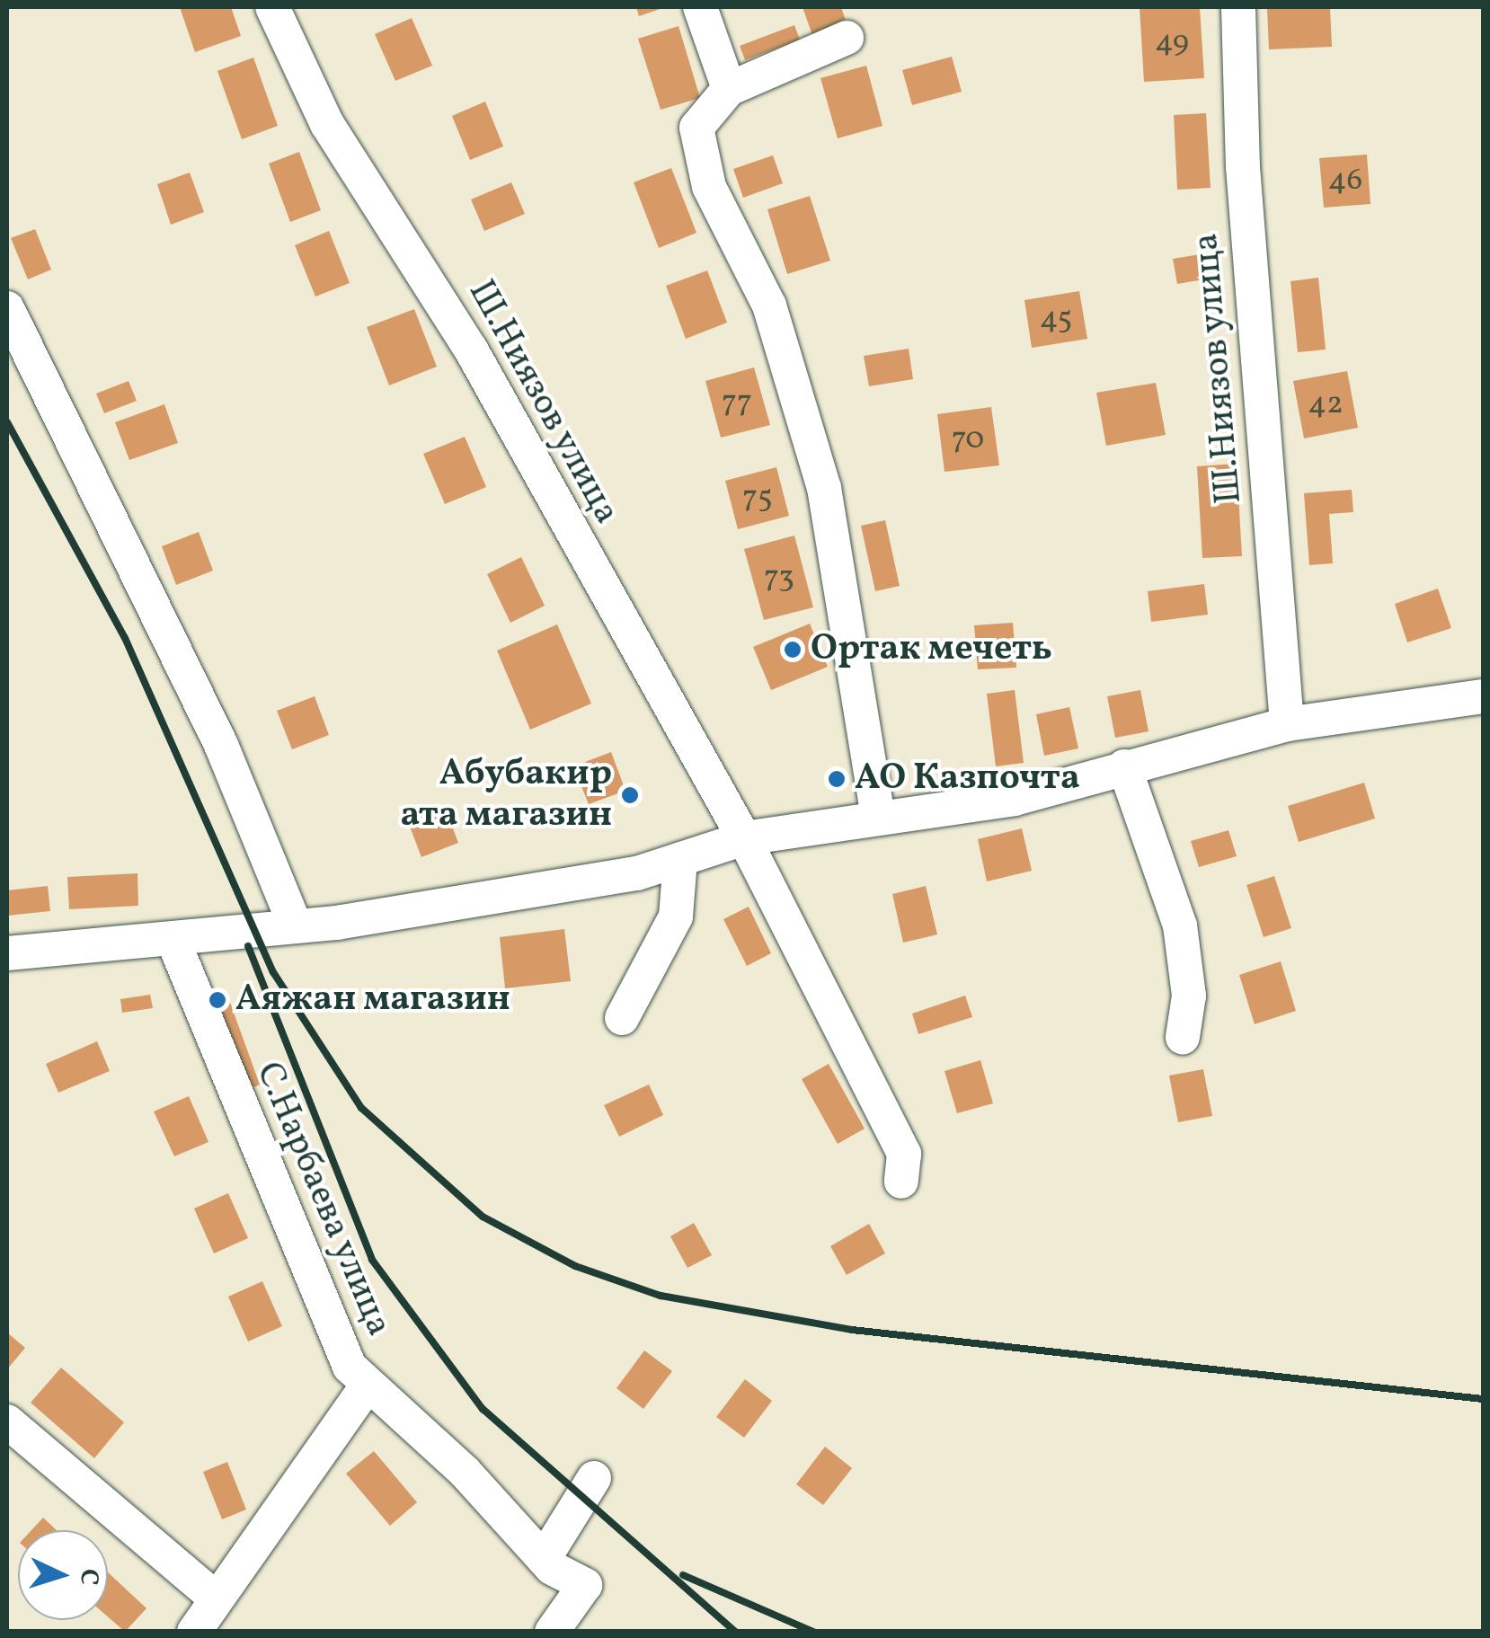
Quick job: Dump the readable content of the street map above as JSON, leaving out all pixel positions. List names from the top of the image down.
{
  "streets": {
    "street": ["Ш.Ниязов улица", "С.Нарбаева улица"]
  },
  "places": [
    "Ортак мечеть",
    "АО Казпочта",
    "Абубакир ата магазин",
    "Аяжан магазин"
  ],
  "house_numbers": [
    "49",
    "46",
    "45",
    "77",
    "42",
    "70",
    "75",
    "73"
  ],
  "north": "right"
}
